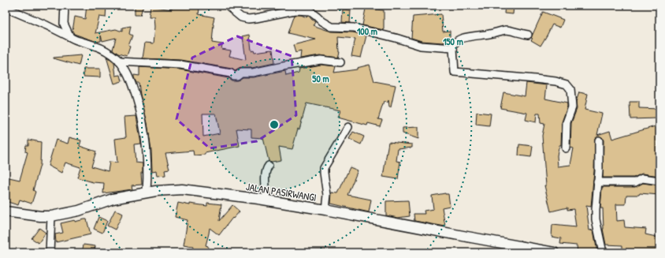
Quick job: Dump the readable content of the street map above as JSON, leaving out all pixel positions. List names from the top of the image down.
{
  "streets": {
    "street": ["JALAN PASIRWANGI"]
  },
  "rings": ["100 m", "150 m", "50 m"]
}
